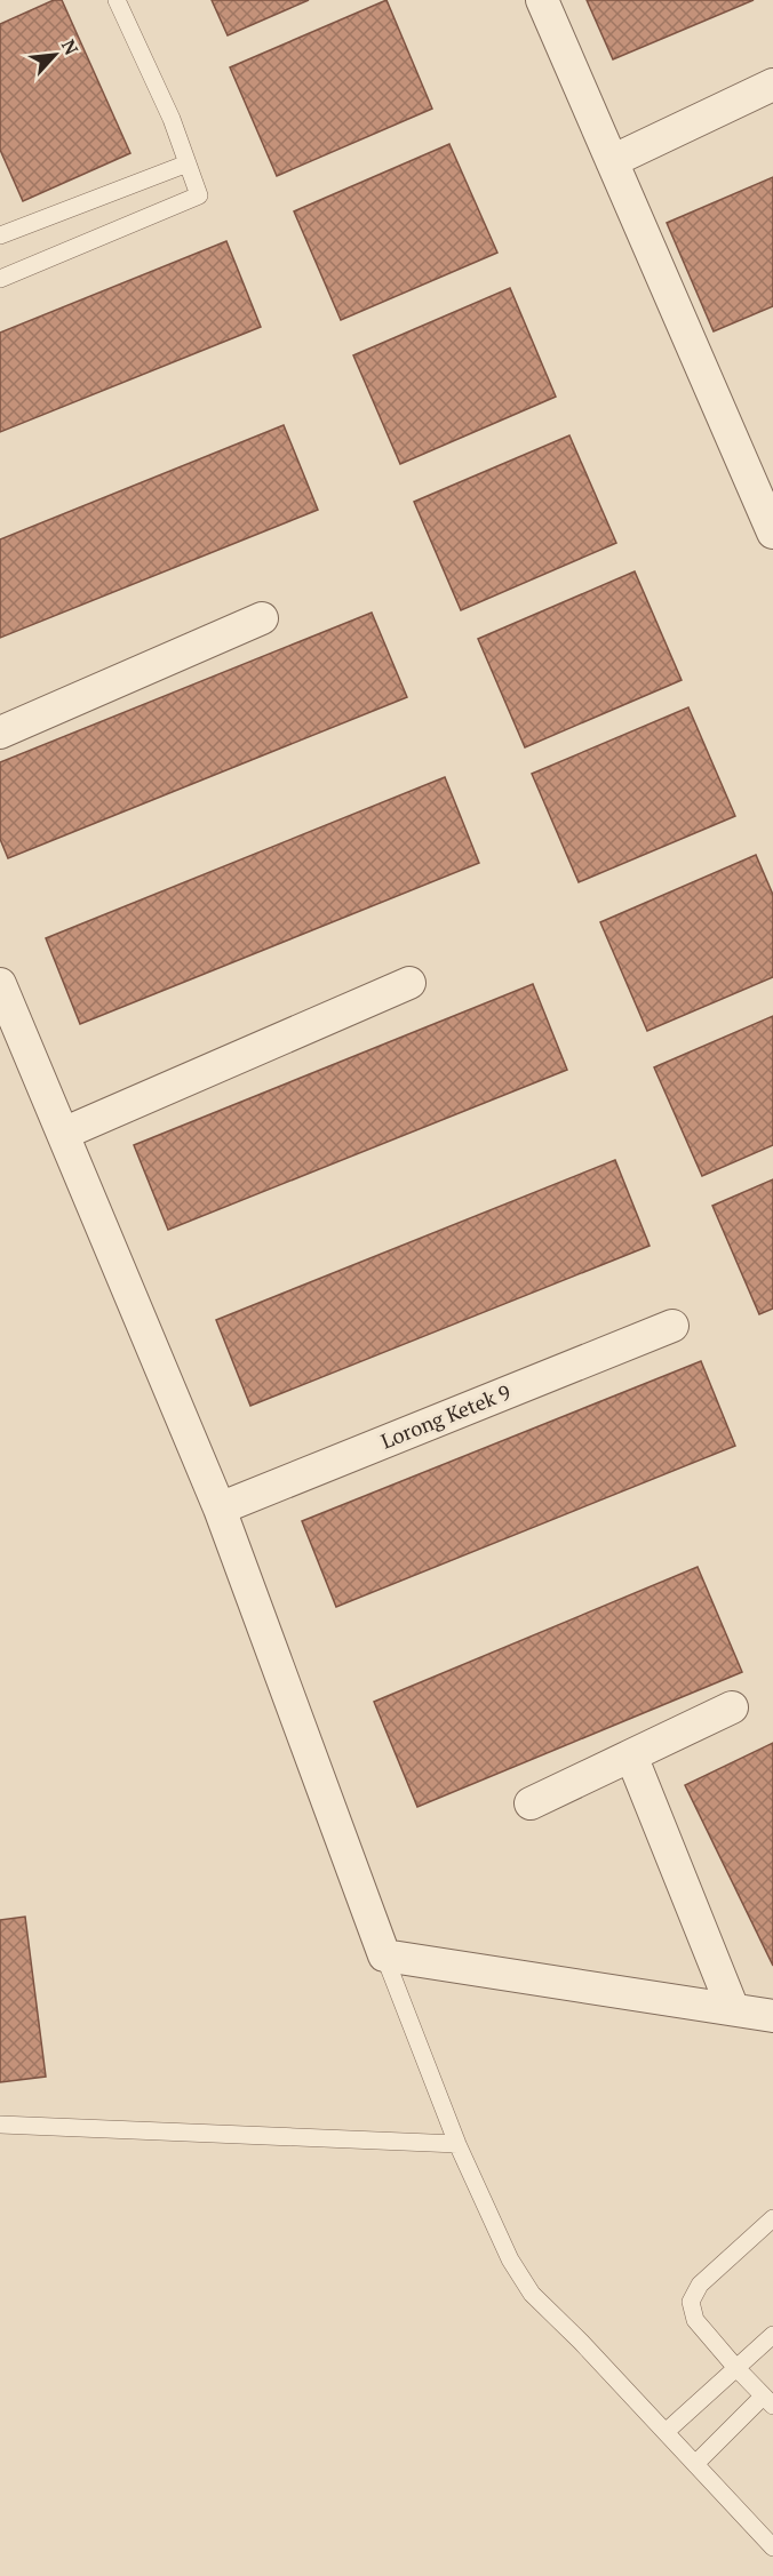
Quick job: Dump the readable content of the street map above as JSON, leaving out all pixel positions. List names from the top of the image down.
{
  "streets": {
    "street": ["Lorong Ketek 9"]
  },
  "north": "top right"
}
